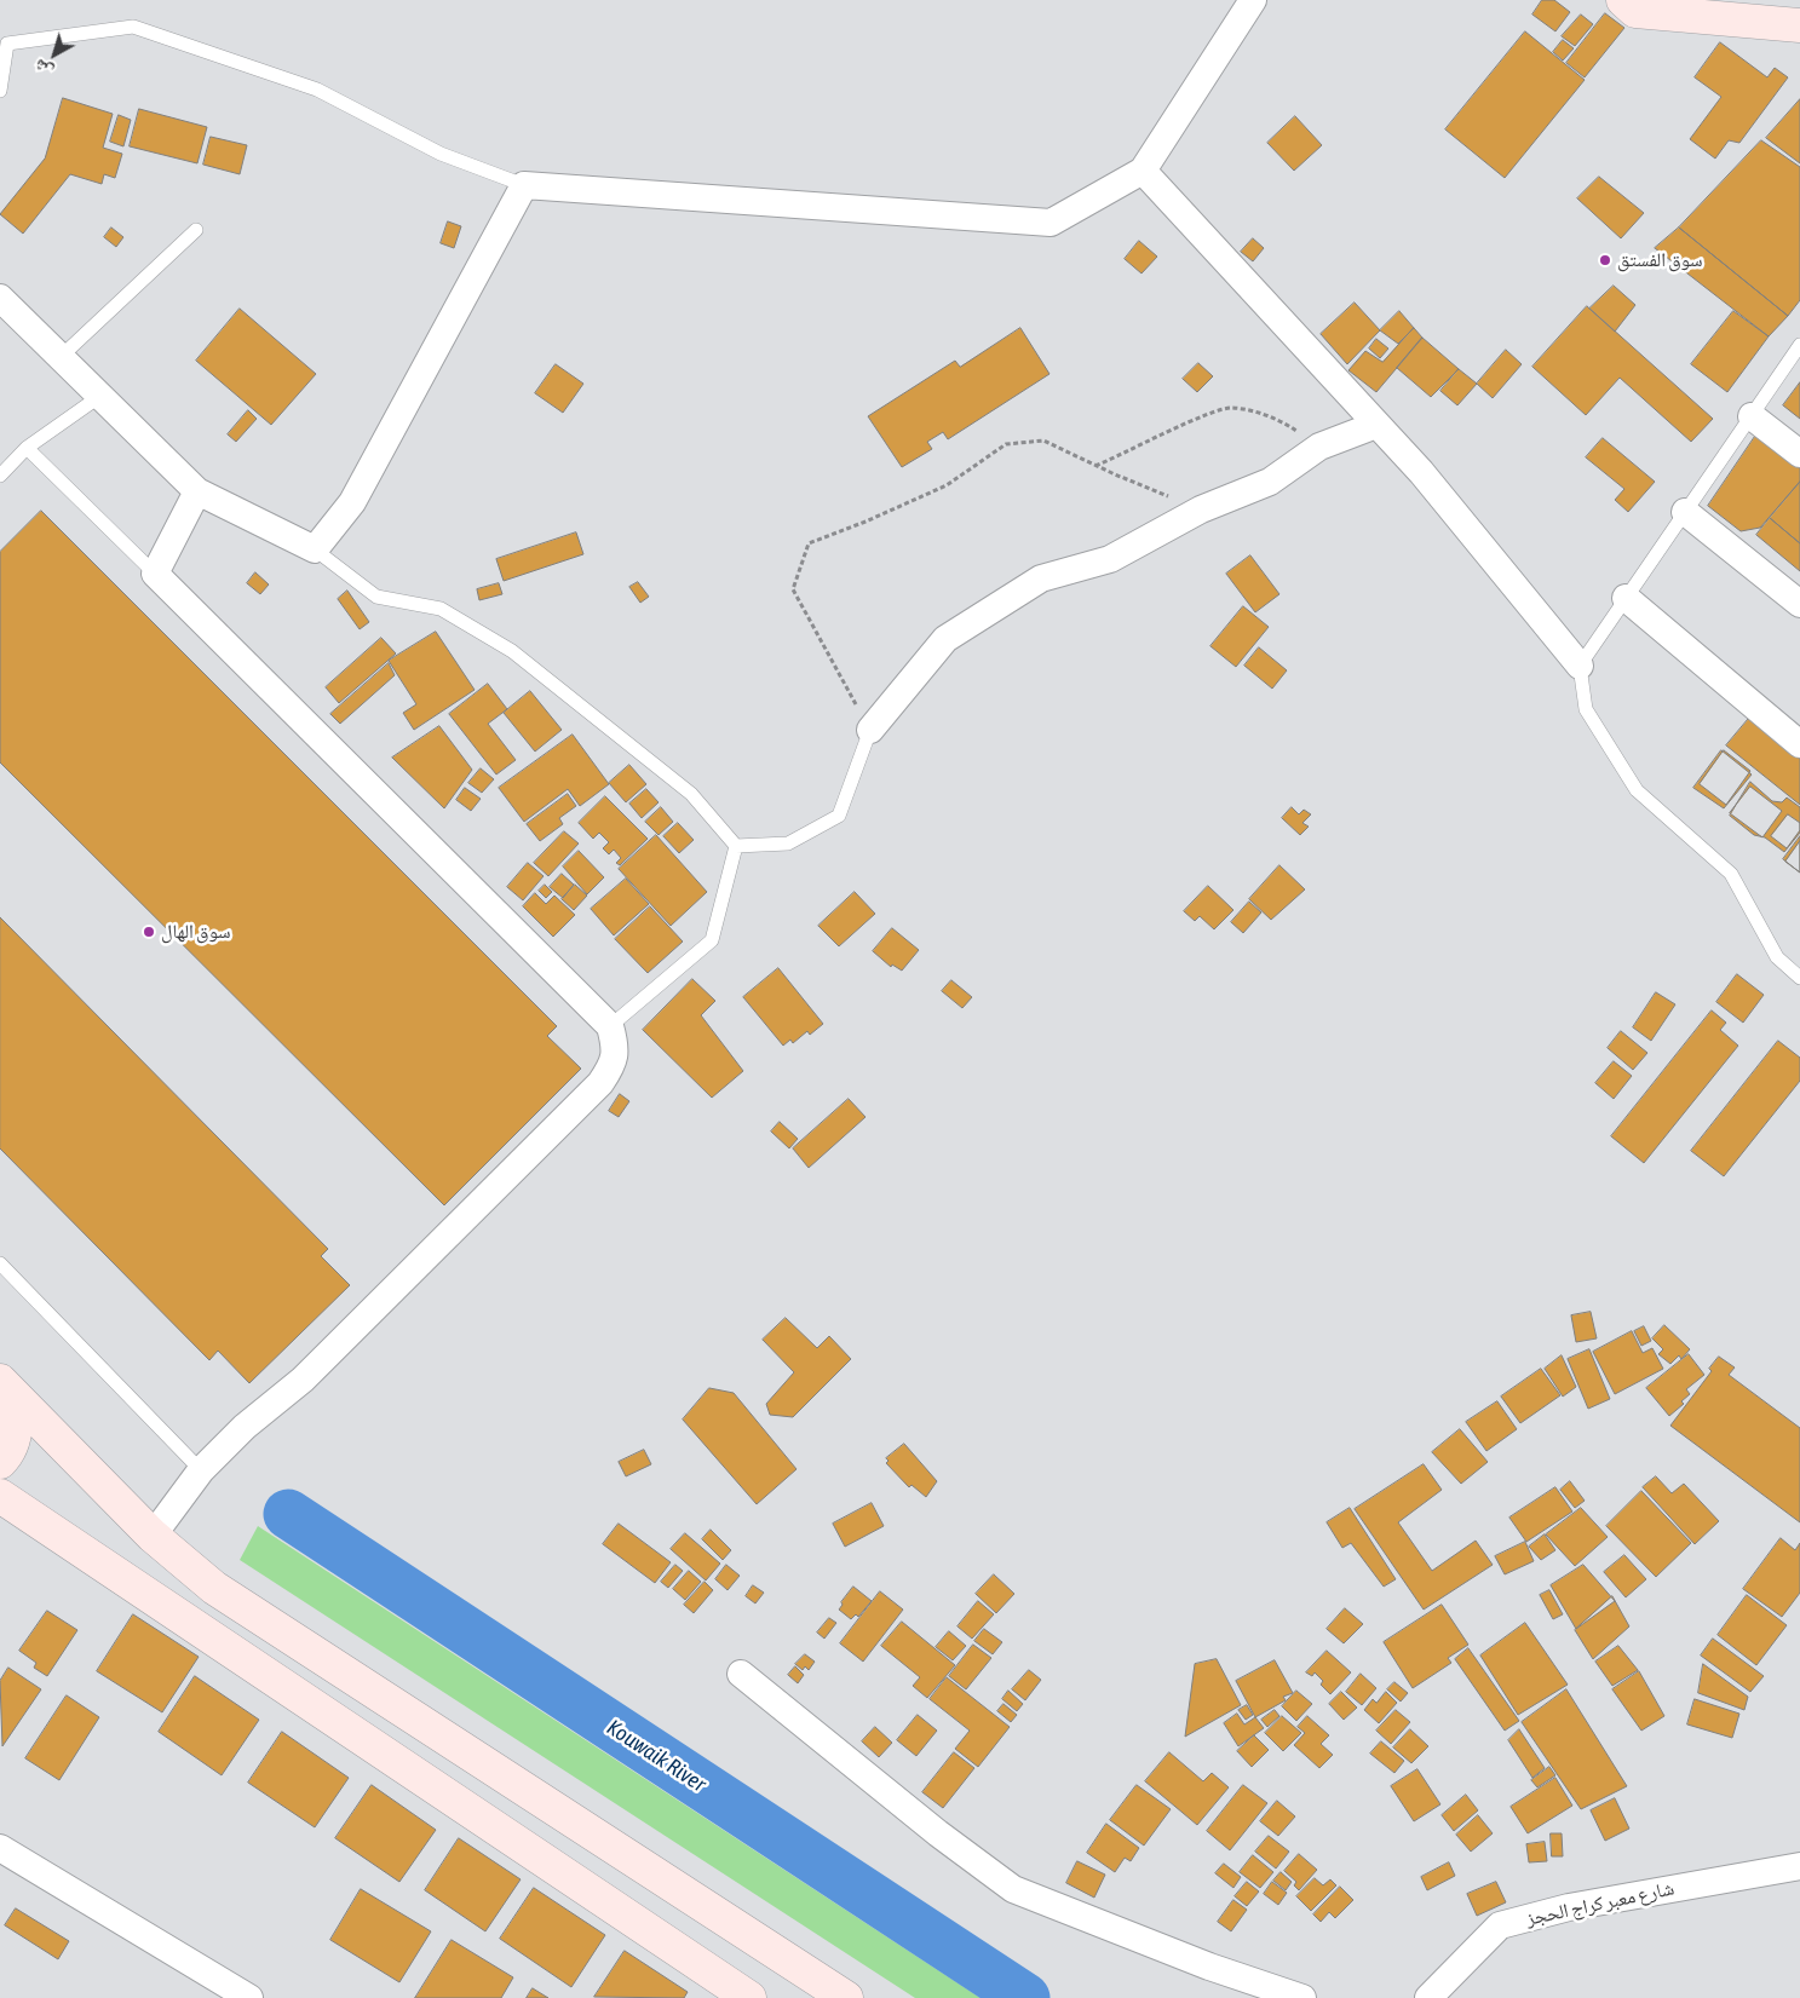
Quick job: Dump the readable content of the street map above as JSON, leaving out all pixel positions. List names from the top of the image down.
{
  "streets": {
    "street": ["شارع معبر كراج الحجز"]
  },
  "water": ["Kouwaik River"],
  "places": ["سوق الفستق", "سوق الهال"],
  "north": "bottom left"
}
